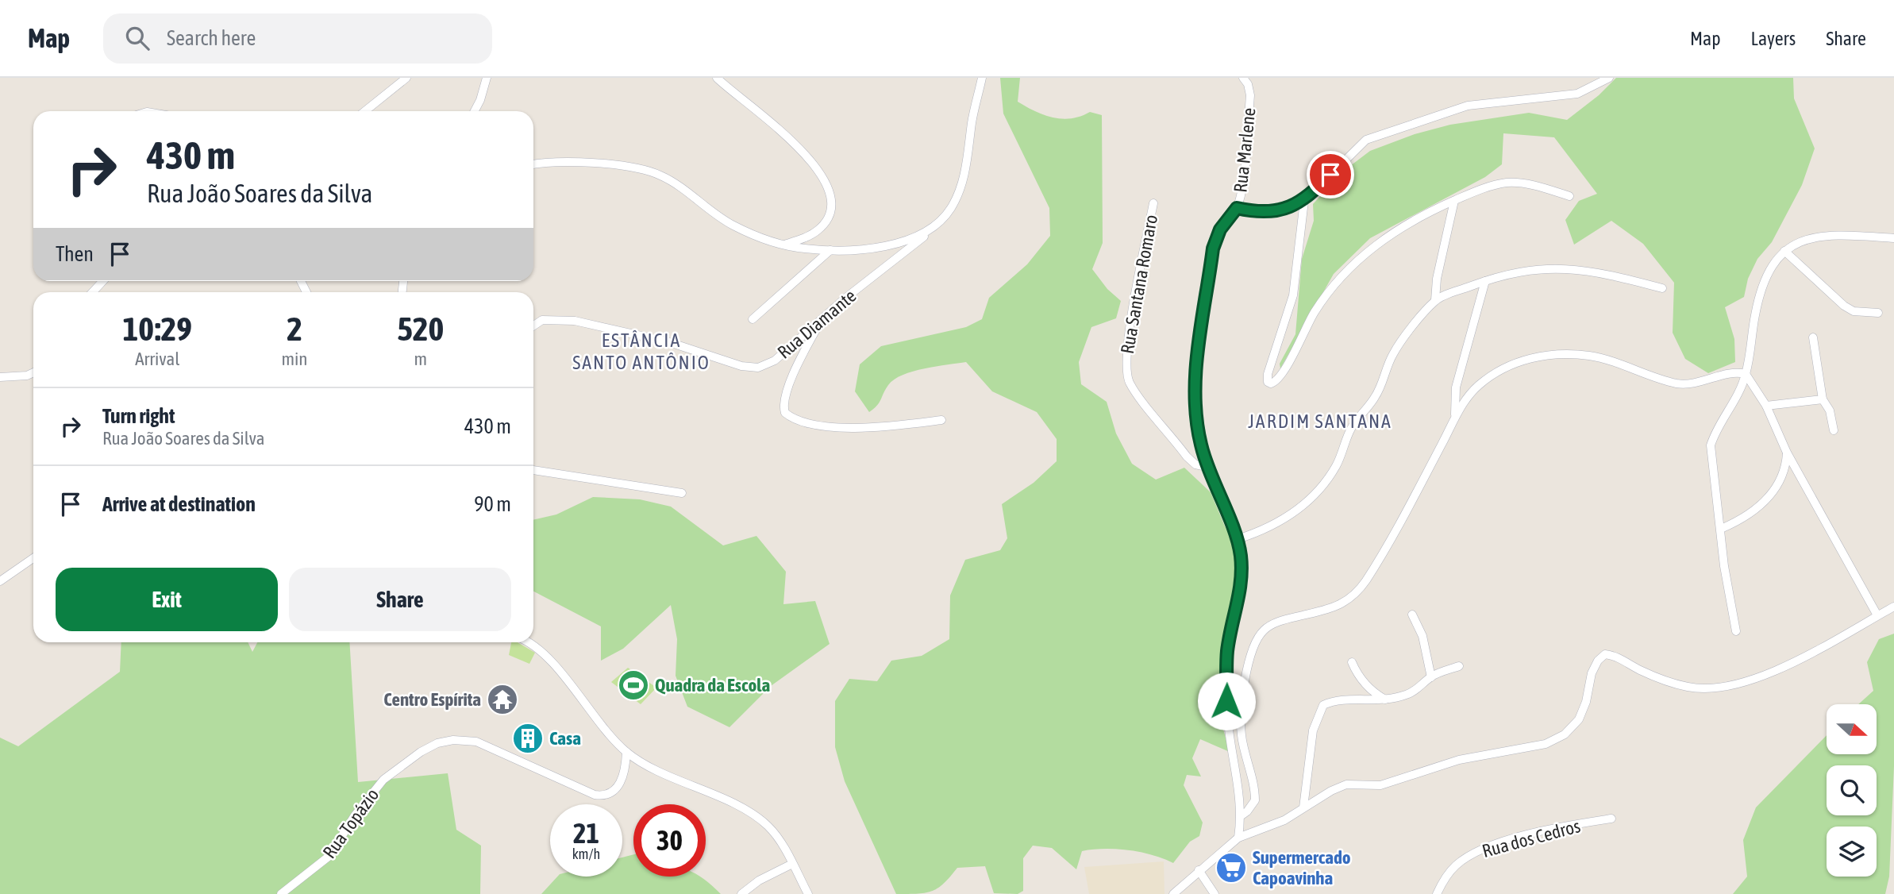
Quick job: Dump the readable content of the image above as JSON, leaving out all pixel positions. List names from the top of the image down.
{
  "streets": {
    "street": [
      "Rua Marlene",
      "Rua Santana Romaro",
      "Rua Diamante",
      "Rua Topázio",
      "Rua dos Cedros"
    ]
  },
  "crossings": [
    ["Rua Marlene", "Rua Santana Romaro"]
  ],
  "districts": ["ESTÂNCIA SANTO ANTÔNIO", "JARDIM SANTANA"],
  "places": {
    "sports": ["Quadra da Escola"],
    "temple": ["Centro Espírita"],
    "building": ["Casa"],
    "supermarket": ["Supermercado Capoavinha"]
  },
  "north": "right",
  "page": {
    "header": "Map",
    "search": "Search here",
    "nav": ["Map", "Layers", "Share"],
    "turn": ["430 m", "Rua João Soares da Silva"],
    "then": "Then",
    "eta": [
      "10:29",
      "Arrival",
      "2",
      "min",
      "520",
      "m"
    ],
    "list": [
      {
        "name": "Turn right",
        "note": "Rua João Soares da Silva",
        "value": "430 m"
      },
      {
        "name": "Arrive at destination",
        "value": "90 m"
      }
    ],
    "buttons": ["Exit", "Share"],
    "speed": "21 km/h",
    "limit": "30"
  }
}
